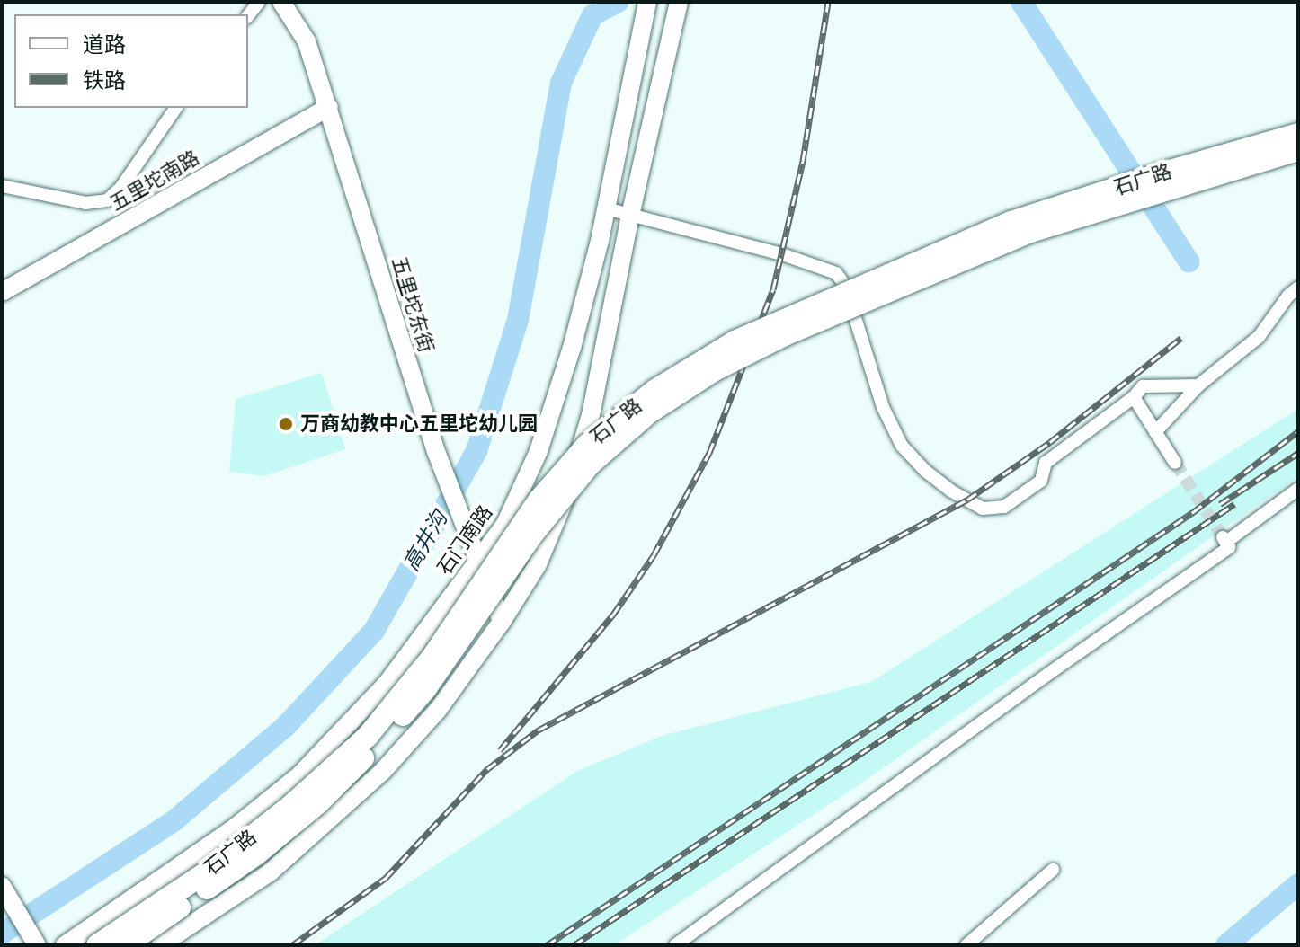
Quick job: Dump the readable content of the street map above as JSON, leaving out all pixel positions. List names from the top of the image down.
{
  "streets": {
    "main road": [
      "石广路",
      "五里坨南路",
      "五里坨东街",
      "石门南路"
    ]
  },
  "crossings": [
    ["五里坨南路", "五里坨东街"],
    ["五里坨东街", "石门南路"]
  ],
  "water": ["高井沟"],
  "places": ["万商幼教中心五里坨幼儿园"],
  "legend": ["道路", "铁路"]
}
